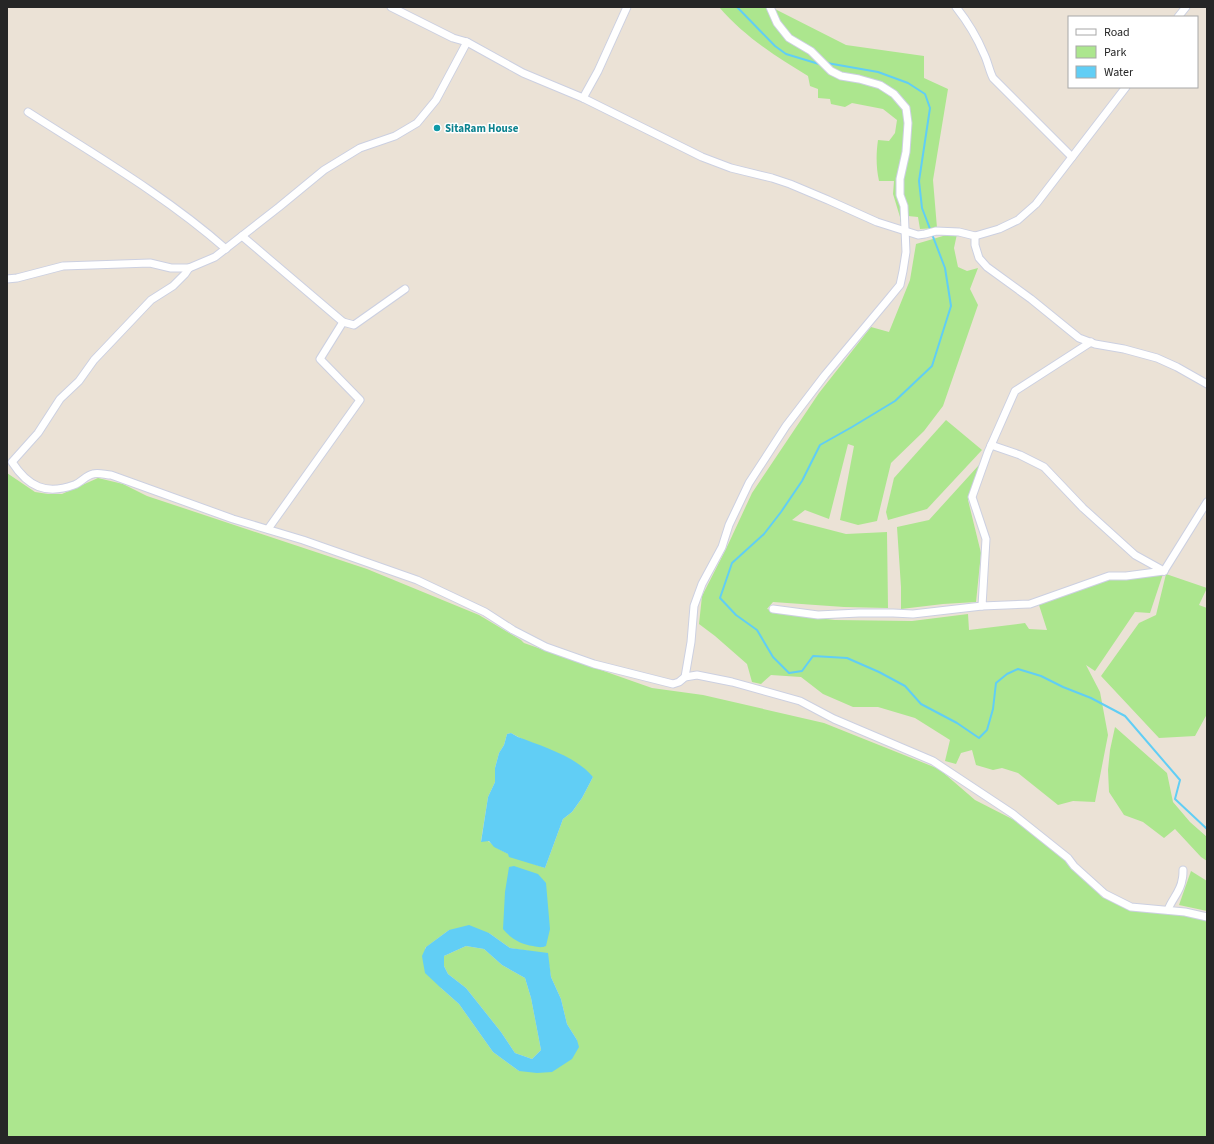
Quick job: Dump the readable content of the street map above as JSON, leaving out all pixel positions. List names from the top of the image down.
{
  "places": ["SitaRam House"],
  "legend": ["Road", "Park", "Water"]
}
